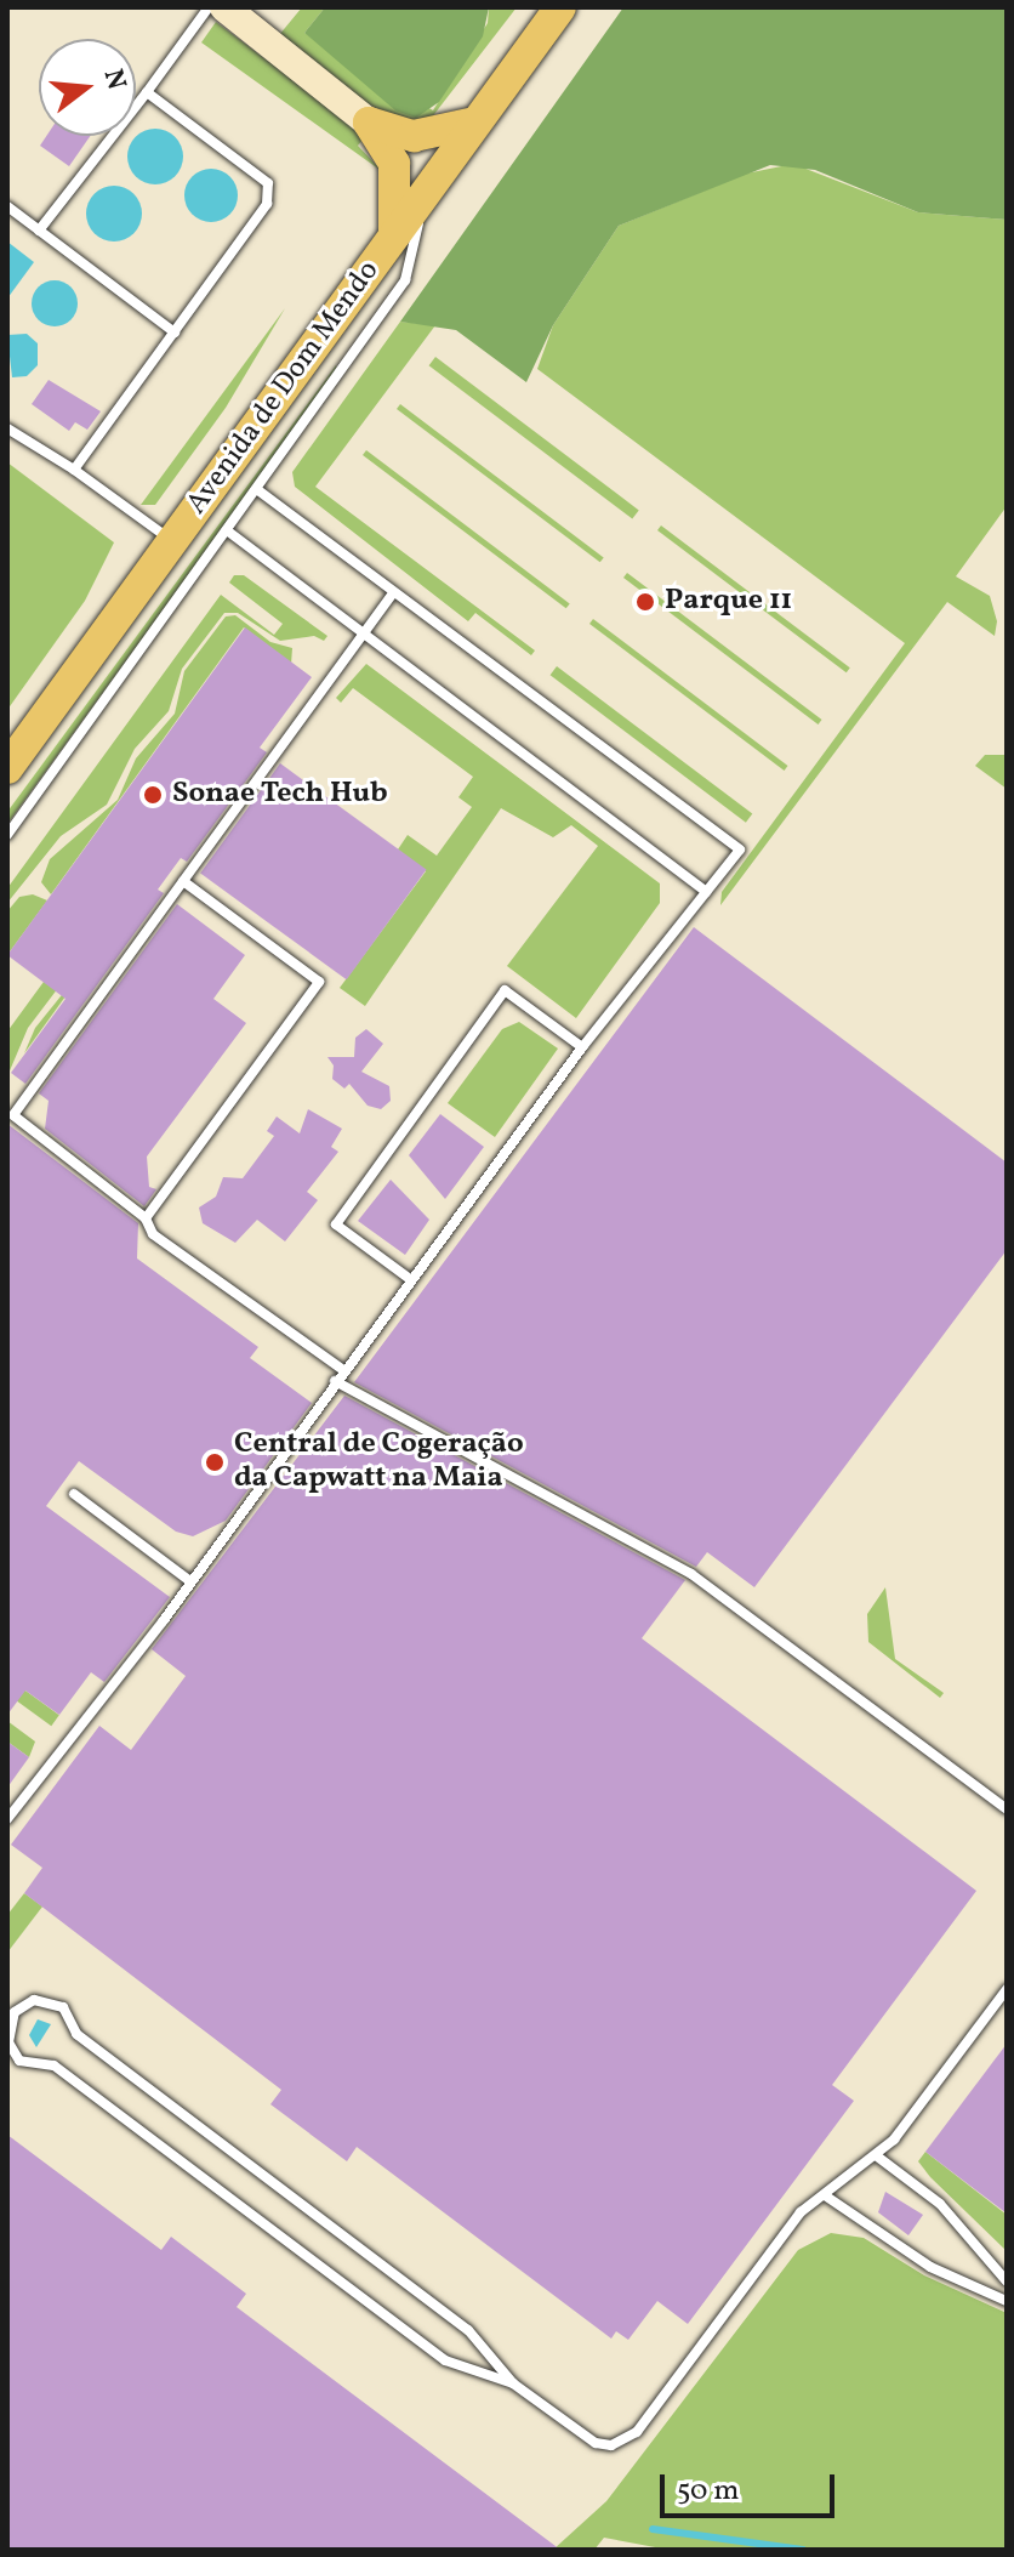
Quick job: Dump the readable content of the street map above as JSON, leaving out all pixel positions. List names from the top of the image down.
{
  "streets": {
    "main road": ["Avenida de Dom Mendo"]
  },
  "places": ["Parque 11", "Sonae Tech Hub", "Central de Cogeração da Capwatt na Maia"],
  "scale_bar": "50 m",
  "north": "right"
}
